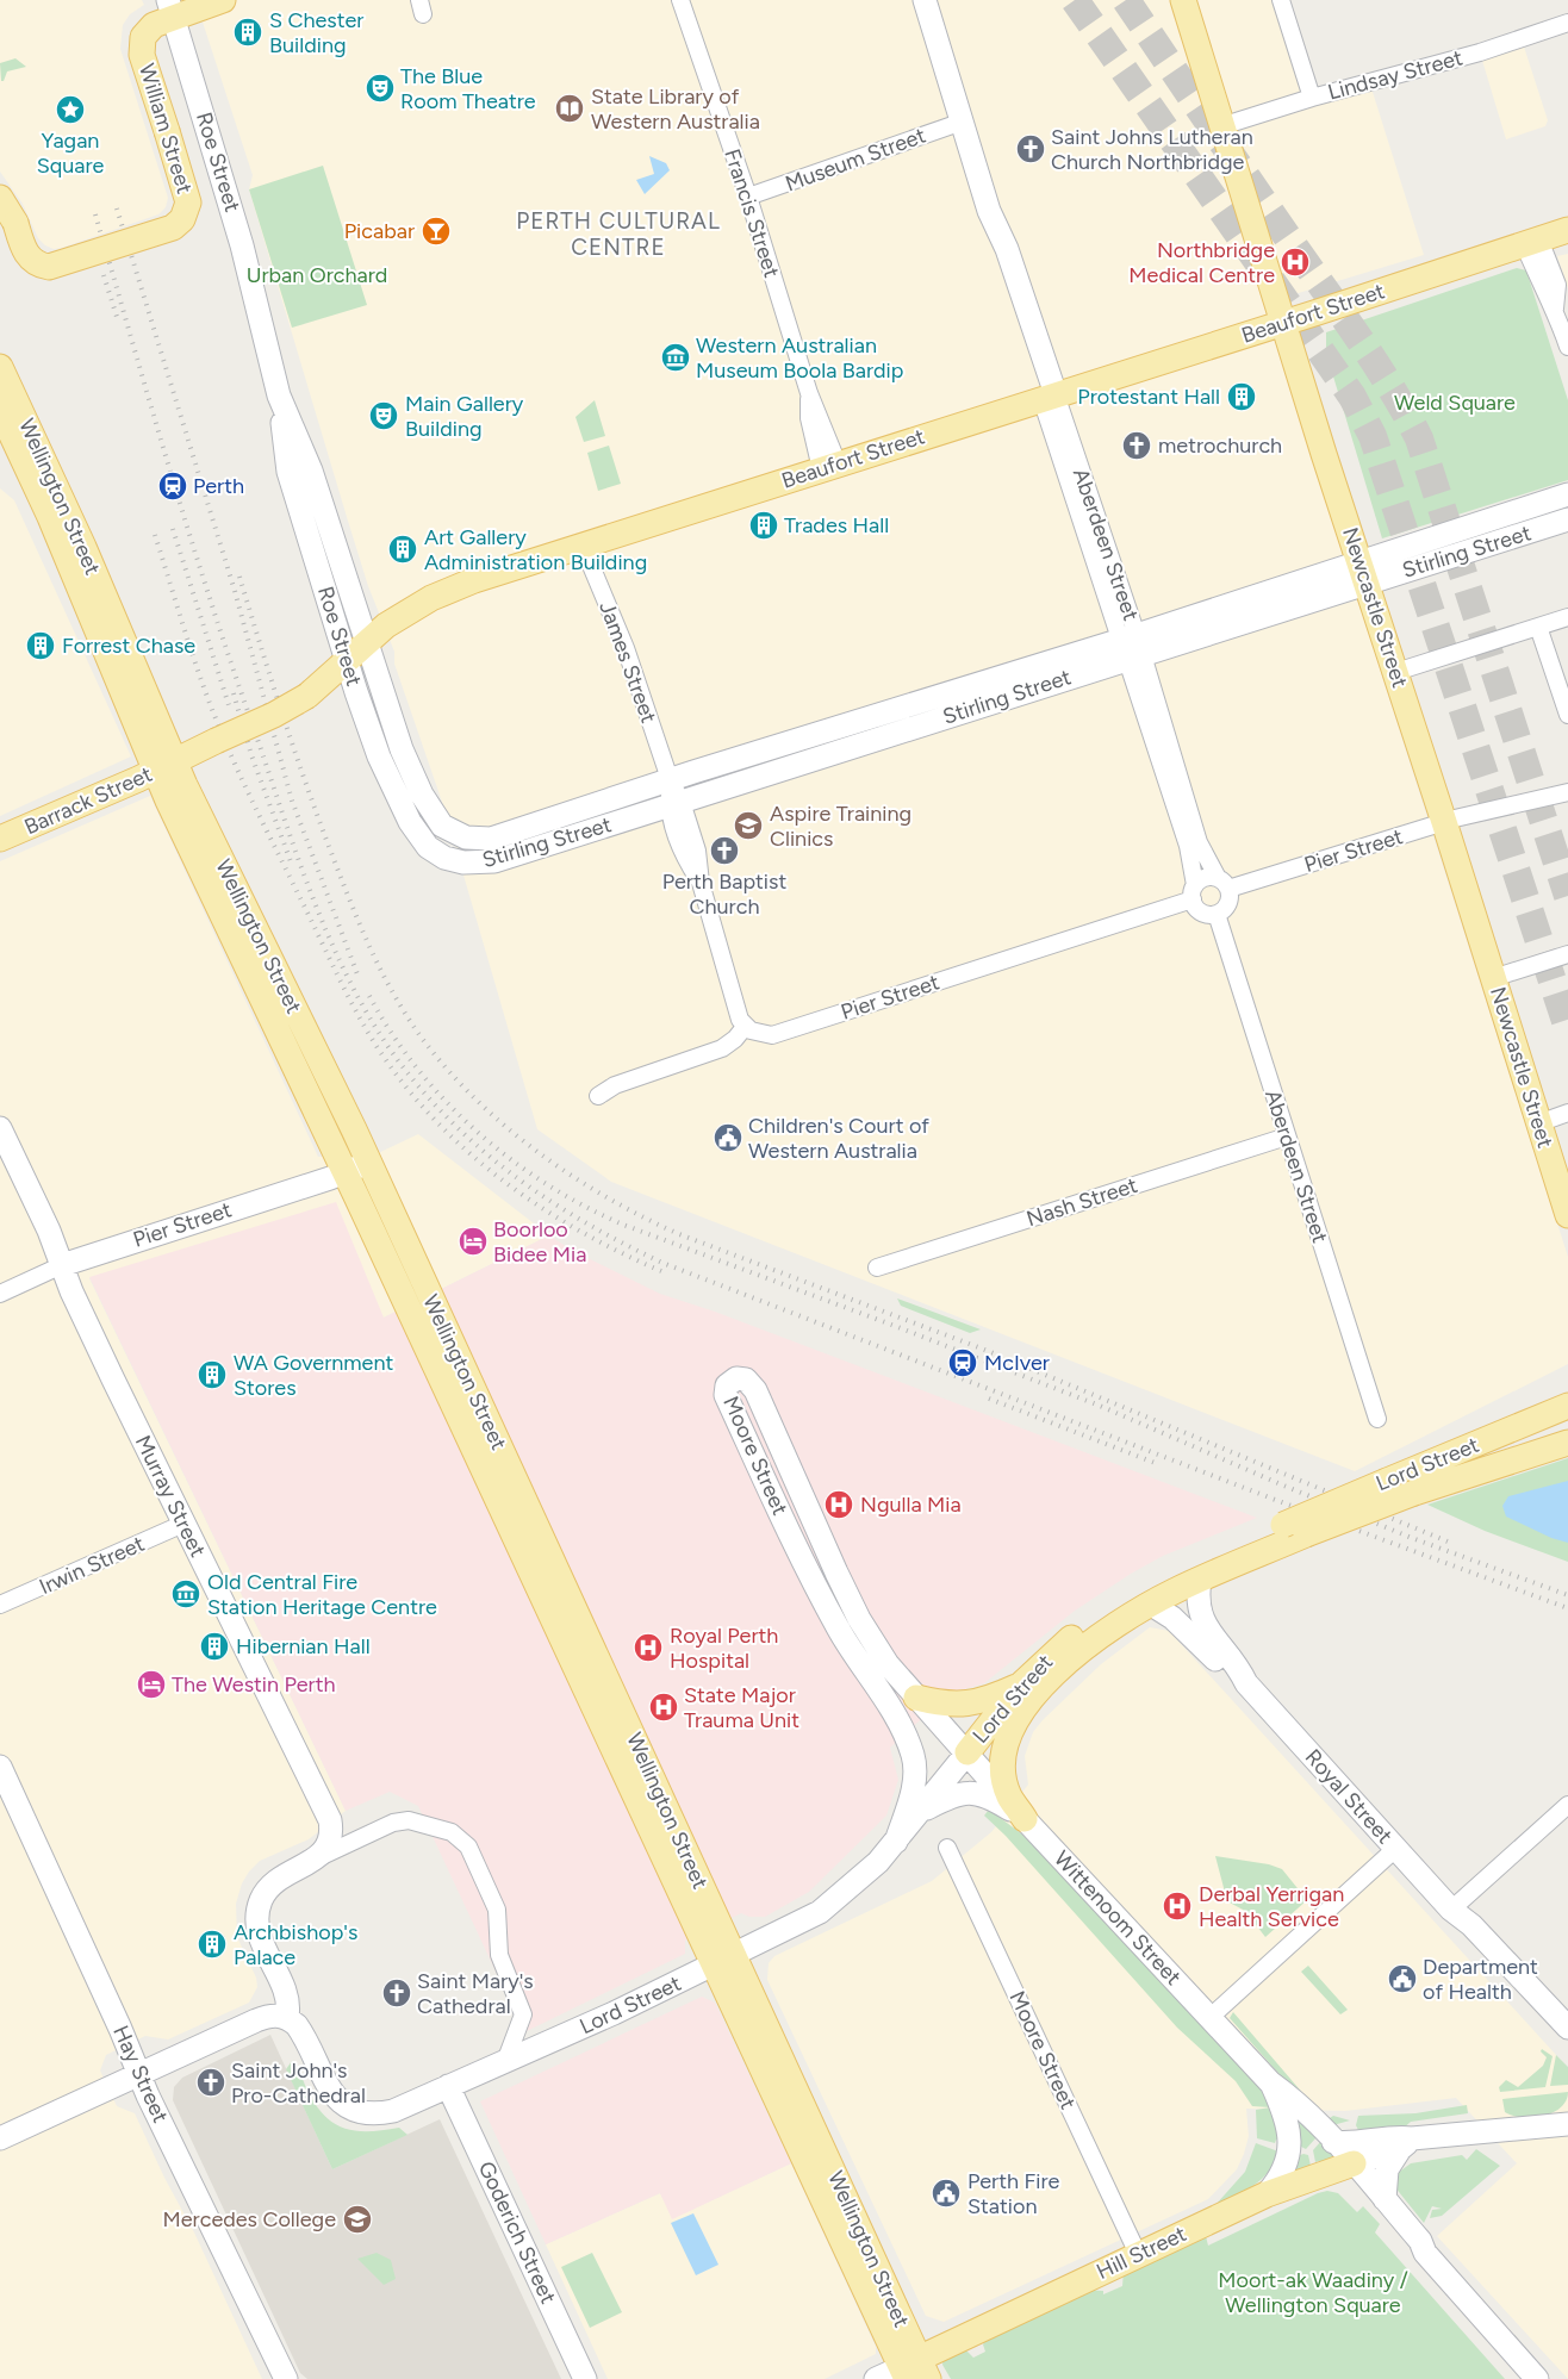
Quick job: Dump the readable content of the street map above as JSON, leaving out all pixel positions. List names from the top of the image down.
{
  "streets": {
    "main road": [
      "William Street",
      "Roe Street",
      "Beaufort Street",
      "Wellington Street",
      "Aberdeen Street",
      "Stirling Street",
      "Newcastle Street",
      "Barrack Street",
      "Pier Street",
      "Moore Street",
      "Lord Street",
      "Murray Street",
      "Royal Street",
      "Wittenoom Street",
      "Hay Street",
      "Goderich Street",
      "Hill Street"
    ],
    "street": [
      "Lindsay Street",
      "Museum Street",
      "Francis Street",
      "James Street",
      "Nash Street",
      "Irwin Street"
    ]
  },
  "crossings": [
    ["Lindsay Street", "Newcastle Street"],
    ["William Street", "Roe Street"],
    ["Museum Street", "Francis Street"],
    ["Museum Street", "Aberdeen Street"],
    ["Roe Street", "Beaufort Street"],
    ["Roe Street", "Stirling Street"],
    ["Francis Street", "Beaufort Street"],
    ["Beaufort Street", "Wellington Street"],
    ["Beaufort Street", "Aberdeen Street"],
    ["Beaufort Street", "Newcastle Street"],
    ["Beaufort Street", "James Street"],
    ["Beaufort Street", "Barrack Street"],
    ["Wellington Street", "Barrack Street"],
    ["Wellington Street", "Pier Street"],
    ["Wellington Street", "Lord Street"],
    ["Wellington Street", "Hill Street"],
    ["Aberdeen Street", "Stirling Street"],
    ["Aberdeen Street", "Pier Street"],
    ["Aberdeen Street", "Nash Street"],
    ["Stirling Street", "Newcastle Street"],
    ["Stirling Street", "James Street"],
    ["Newcastle Street", "Pier Street"],
    ["James Street", "Pier Street"],
    ["Pier Street", "Murray Street"],
    ["Moore Street", "Lord Street"],
    ["Moore Street", "Wittenoom Street"],
    ["Moore Street", "Hill Street"],
    ["Lord Street", "Royal Street"],
    ["Lord Street", "Wittenoom Street"],
    ["Lord Street", "Goderich Street"],
    ["Murray Street", "Irwin Street"],
    ["Wittenoom Street", "Hill Street"]
  ],
  "districts": ["PERTH CULTURAL CENTRE"],
  "parks": ["Urban Orchard", "Weld Square", "Moort-ak Waadiny / Wellington Square"],
  "places": {
    "building": [
      "S Chester Building",
      "Protestant Hall",
      "Trades Hall",
      "Art Gallery Administration Building",
      "Forrest Chase",
      "WA Government Stores",
      "Hibernian Hall",
      "Archbishop's Palace"
    ],
    "theatre": ["The Blue Room Theatre", "Main Gallery Building"],
    "library": ["State Library of Western Australia"],
    "place": ["Yagan Square"],
    "church": [
      "Saint Johns Lutheran Church Northbridge",
      "metrochurch",
      "Perth Baptist Church",
      "Saint Mary's Cathedral",
      "Saint John's Pro-Cathedral"
    ],
    "bar": ["Picabar"],
    "hospital": [
      "Northbridge Medical Centre",
      "Ngulla Mia",
      "Royal Perth Hospital",
      "State Major Trauma Unit",
      "Derbal Yerrigan Health Service"
    ],
    "museum": ["Western Australian Museum Boola Bardip", "Old Central Fire Station Heritage Centre"],
    "station": ["Perth", "McIver"],
    "school or university": ["Aspire Training Clinics", "Mercedes College"],
    "public building": ["Children's Court of Western Australia", "Department of Health", "Perth Fire Station"],
    "hotel": ["Boorloo Bidee Mia", "The Westin Perth"]
  }
}
